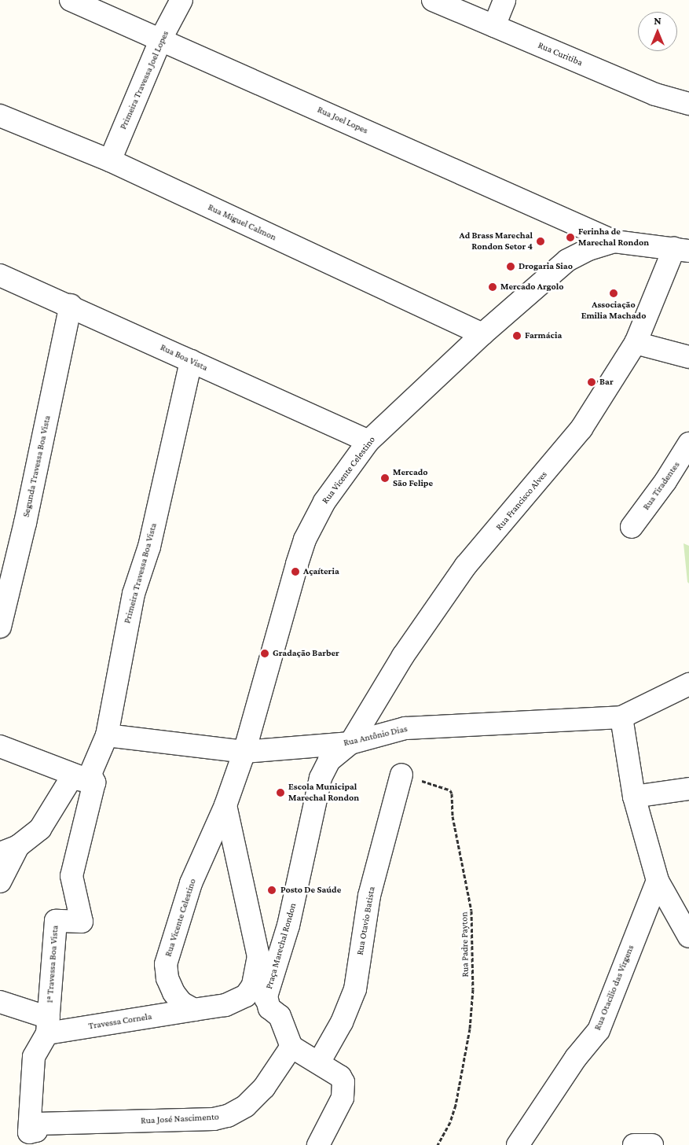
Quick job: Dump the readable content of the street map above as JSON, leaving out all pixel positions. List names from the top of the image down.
{
  "streets": {
    "street": [
      "Rua Curitiba",
      "Primeira Travessa Joel Lopes",
      "Rua Joel Lopes",
      "Rua Miguel Calmon",
      "Rua Boa Vista",
      "Segunda Travessa Boa Vista",
      "Rua Vicente Celestino",
      "Rua Tiradentes",
      "Rua Francisco Alves",
      "Primeira Travessa Boa Vista",
      "Rua Antônio Dias",
      "Rua Otavio Batista",
      "Praça Marechal Rondon",
      "1ª Travessa Boa Vista",
      "Rua Otacilio das Virgens",
      "Travessa Cornela",
      "Rua José Nascimento"
    ],
    "path": ["Rua Padre Payton"]
  },
  "crossings": [
    ["Primeira Travessa Joel Lopes", "Rua Joel Lopes"],
    ["Primeira Travessa Joel Lopes", "Rua Miguel Calmon"],
    ["Rua Joel Lopes", "Rua Vicente Celestino"],
    ["Rua Miguel Calmon", "Rua Vicente Celestino"],
    ["Rua Boa Vista", "Segunda Travessa Boa Vista"],
    ["Rua Boa Vista", "Rua Vicente Celestino"],
    ["Rua Boa Vista", "Primeira Travessa Boa Vista"],
    ["Rua Vicente Celestino", "Rua Francisco Alves"],
    ["Rua Vicente Celestino", "Rua Antônio Dias"],
    ["Rua Vicente Celestino", "Travessa Cornela"],
    ["Rua Francisco Alves", "Rua Antônio Dias"],
    ["Rua Francisco Alves", "Praça Marechal Rondon"],
    ["Primeira Travessa Boa Vista", "Rua Antônio Dias"],
    ["Primeira Travessa Boa Vista", "1ª Travessa Boa Vista"],
    ["Rua Antônio Dias", "Praça Marechal Rondon"],
    ["Rua Otavio Batista", "Rua Padre Payton"],
    ["Praça Marechal Rondon", "Rua José Nascimento"],
    ["1ª Travessa Boa Vista", "Travessa Cornela"],
    ["1ª Travessa Boa Vista", "Rua José Nascimento"]
  ],
  "places": [
    "Ferinha de Marechal Rondon",
    "Ad Brass Marechal Rondon Setor 4",
    "Drogaria Siao",
    "Mercado Argolo",
    "Associação Emilia Machado",
    "Farmácia",
    "Bar",
    "Mercado São Felipe",
    "Açaíteria",
    "Gradação Barber",
    "Escola Municipal Marechal Rondon",
    "Posto De Saúde"
  ],
  "north": "top"
}
